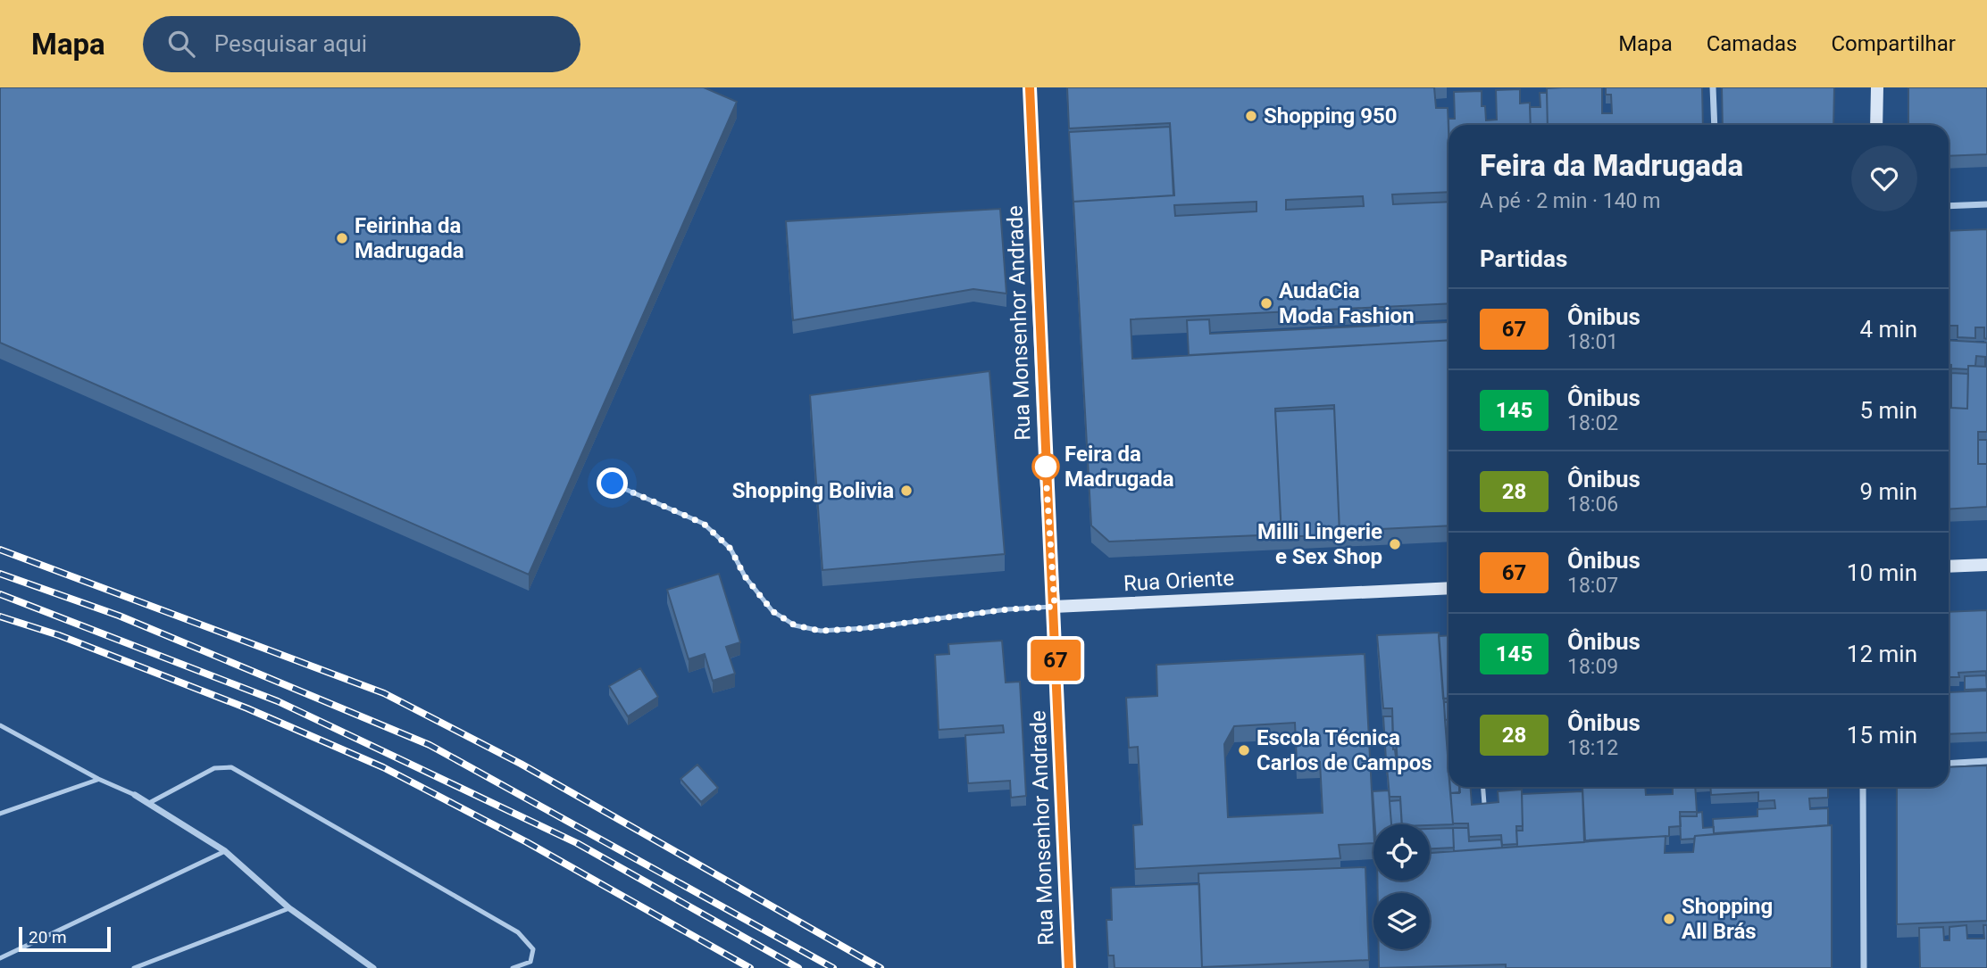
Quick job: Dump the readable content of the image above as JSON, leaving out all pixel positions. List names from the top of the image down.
{
  "streets": {
    "main road": ["Rua Monsenhor Andrade", "Rua Oriente"]
  },
  "crossings": [
    ["Rua Monsenhor Andrade", "Rua Oriente"]
  ],
  "places": [
    "Shopping 950",
    "Feirinha da Madrugada",
    "AudaCia Moda Fashion",
    "Feira da Madrugada",
    "Shopping Bolivia",
    "Milli Lingerie e Sex Shop",
    "Escola Técnica Carlos de Campos",
    "Shopping All Brás"
  ],
  "lines": ["bus line 67"],
  "scale_bar": "20 m",
  "page": {
    "header": "Mapa",
    "search": "Pesquisar aqui",
    "nav": ["Mapa", "Camadas", "Compartilhar"],
    "on_map": "67",
    "heading": [
      ["Feira da Madrugada", "A pé · 2 min · 140 m"],
      "Partidas"
    ],
    "list": [
      {
        "mark": "67",
        "name": "Ônibus",
        "note": "18:01",
        "value": "4 min"
      },
      {
        "mark": "145",
        "name": "Ônibus",
        "note": "18:02",
        "value": "5 min"
      },
      {
        "mark": "28",
        "name": "Ônibus",
        "note": "18:06",
        "value": "9 min"
      },
      {
        "mark": "67",
        "name": "Ônibus",
        "note": "18:07",
        "value": "10 min"
      },
      {
        "mark": "145",
        "name": "Ônibus",
        "note": "18:09",
        "value": "12 min"
      },
      {
        "mark": "28",
        "name": "Ônibus",
        "note": "18:12",
        "value": "15 min"
      }
    ],
    "scale": "20 m"
  }
}
